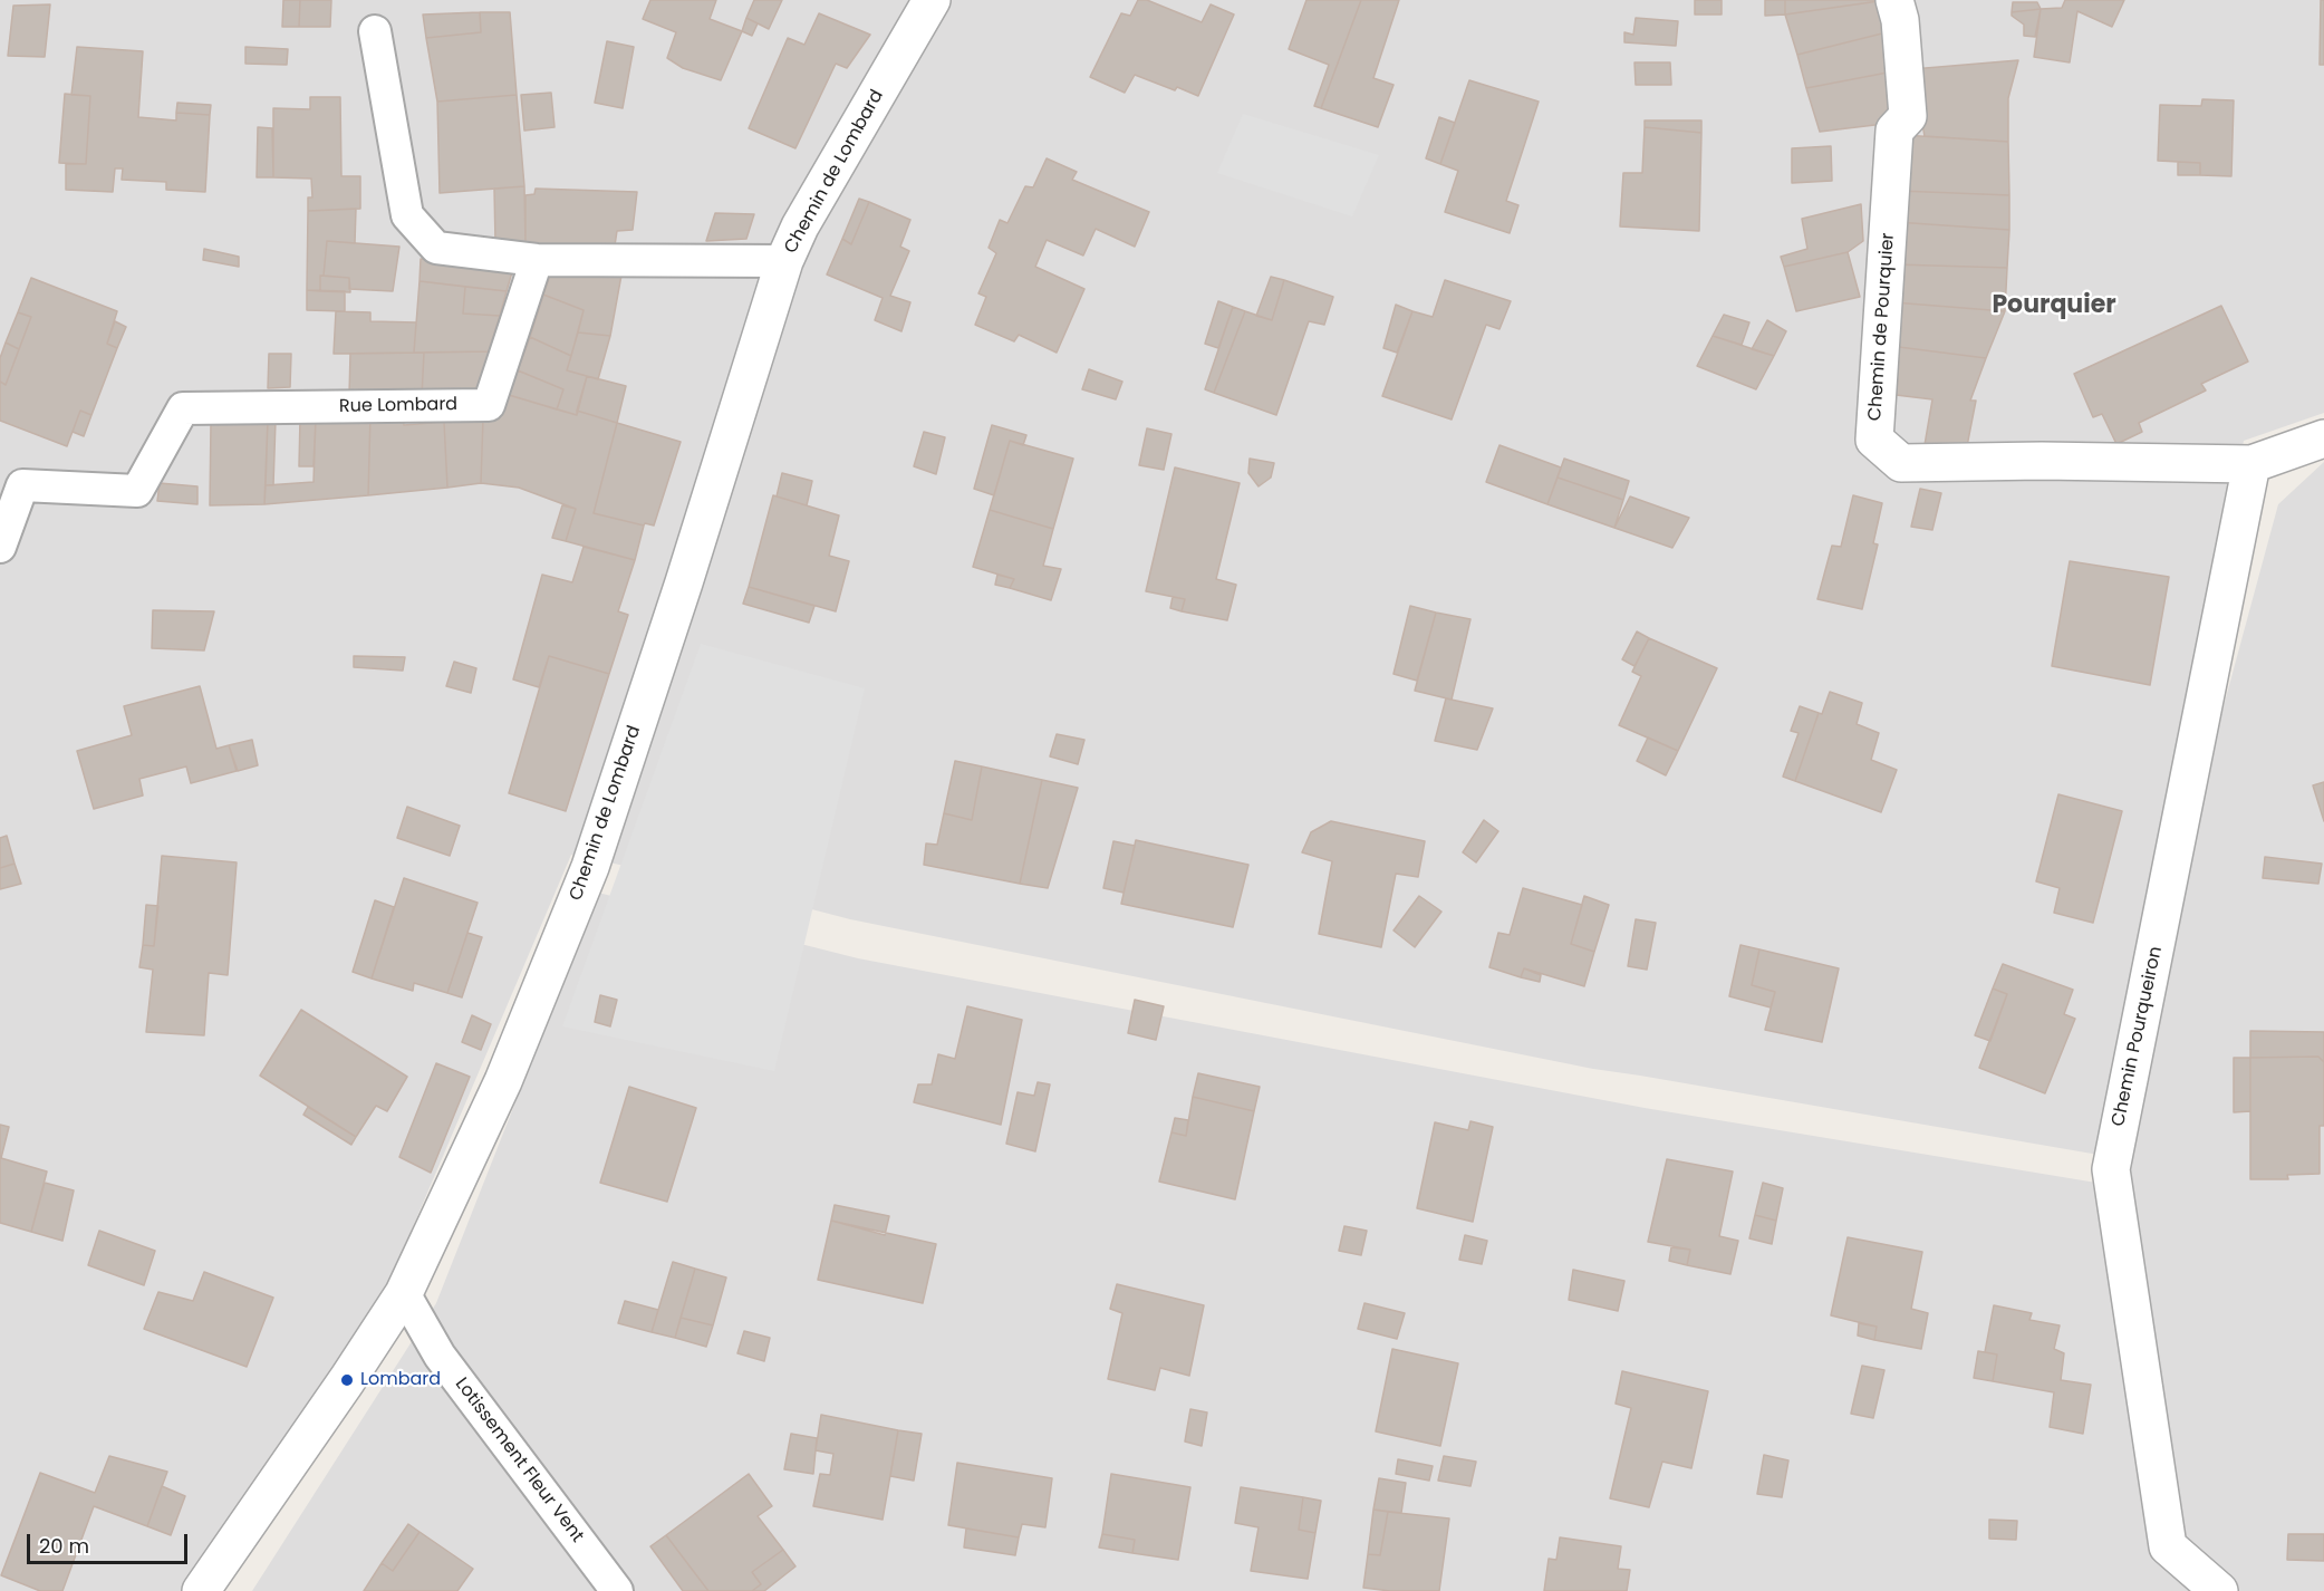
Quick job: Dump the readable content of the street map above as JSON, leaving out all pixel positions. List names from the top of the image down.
{
  "streets": {
    "street": ["Chemin de Lombard", "Chemin de Pourquier", "Chemin Pourqueiron"],
    "lane": ["Rue Lombard", "Lotissement Fleur Vent"]
  },
  "crossings": [
    ["Chemin de Lombard", "Lotissement Fleur Vent"],
    ["Chemin de Pourquier", "Chemin Pourqueiron"]
  ],
  "districts": ["Pourquier"],
  "places": ["Lombard"],
  "scale_bar": "20 m"
}
